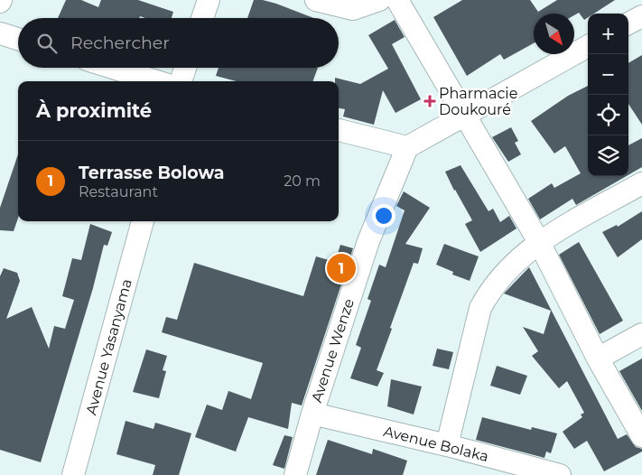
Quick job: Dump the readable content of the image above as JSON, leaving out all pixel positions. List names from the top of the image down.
{
  "streets": {
    "street": ["Avenue Yasanyama", "Avenue Wenze", "Avenue Bolaka"]
  },
  "crossings": [
    ["Avenue Wenze", "Avenue Bolaka"]
  ],
  "places": {
    "health": ["Pharmacie Doukouré"]
  },
  "north": "bottom right",
  "page": {
    "map_buttons": ["+", "−"],
    "search": "Rechercher",
    "heading": "À proximité",
    "list": [
      {
        "mark": "1",
        "name": "Terrasse Bolowa",
        "note": "Restaurant",
        "value": "20 m"
      }
    ],
    "pins": "1"
  }
}
